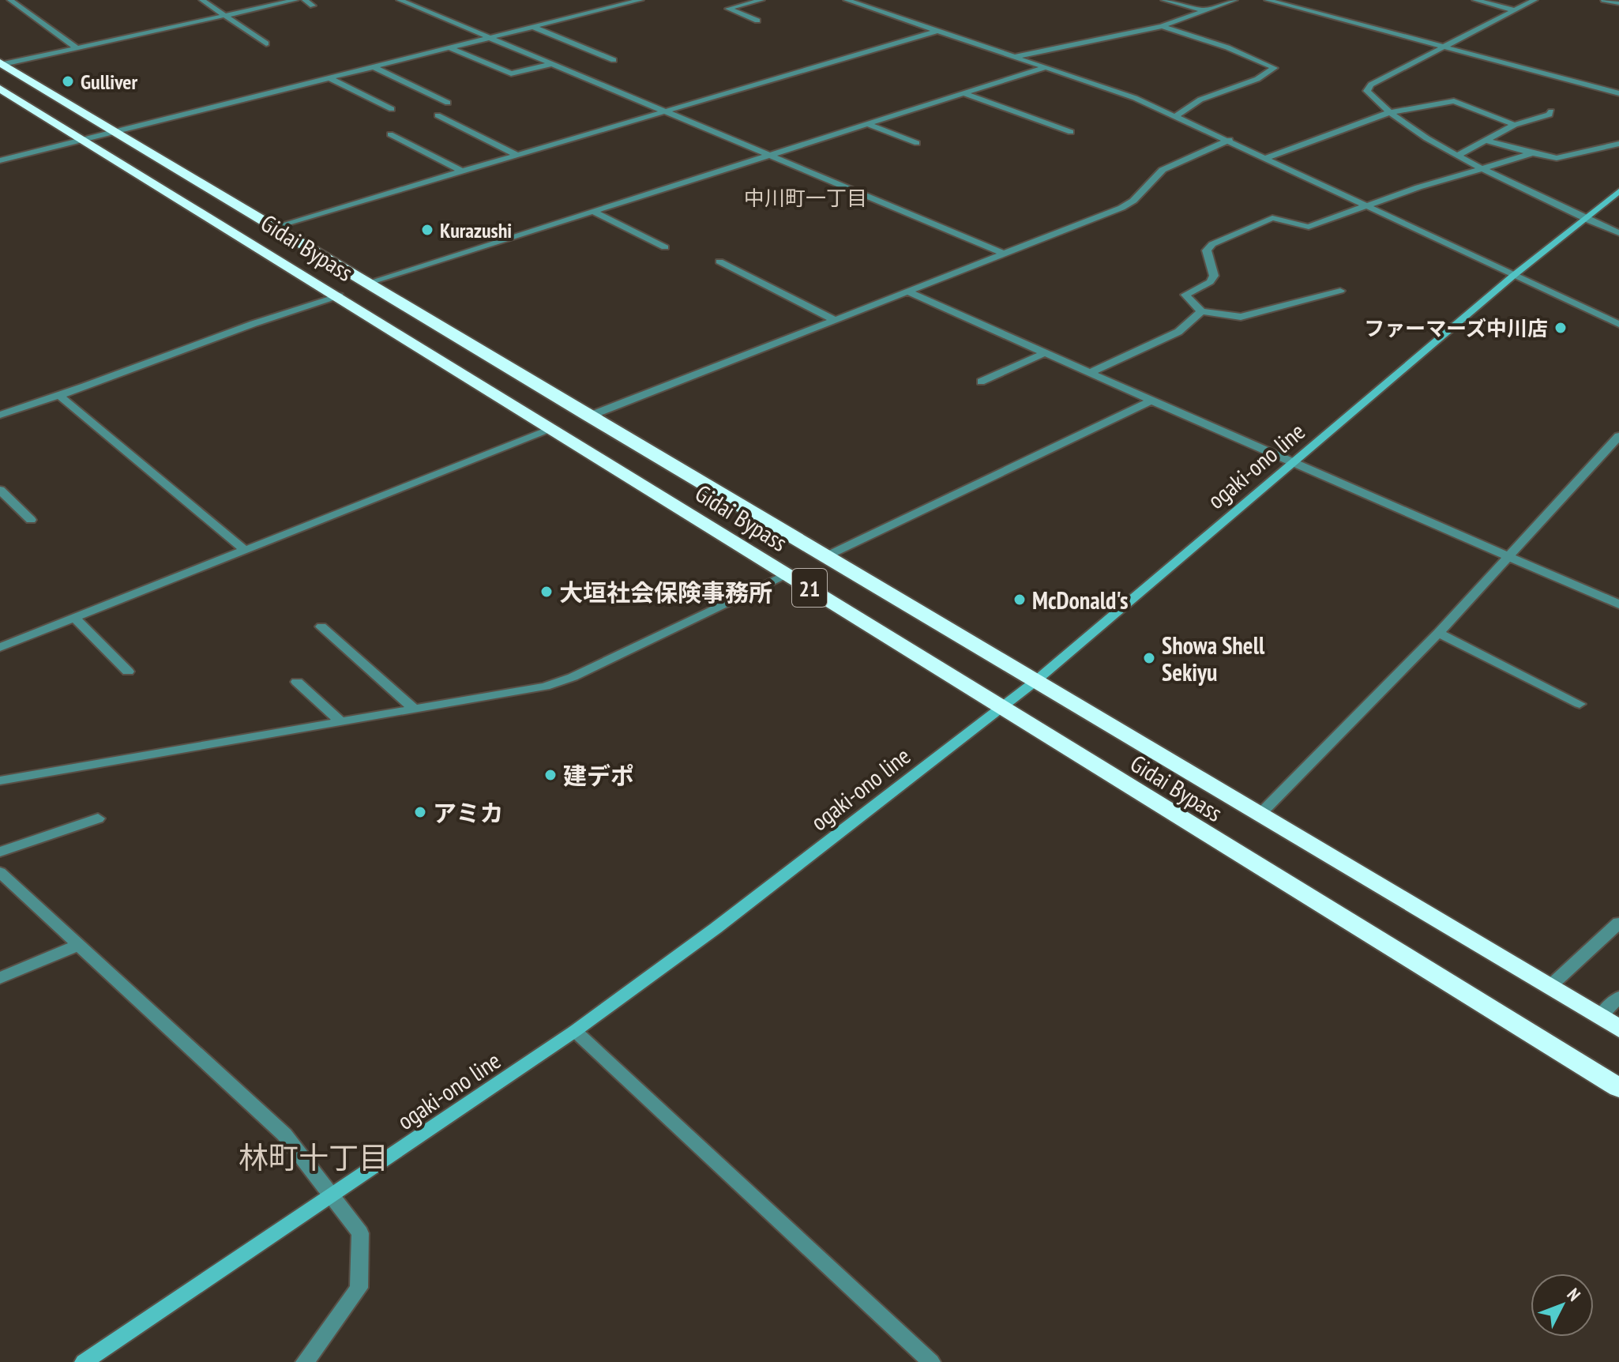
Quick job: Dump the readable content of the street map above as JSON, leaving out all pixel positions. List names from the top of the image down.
{
  "streets": {
    "highway": ["Gidai Bypass", "21"],
    "main road": ["ogaki-ono line"]
  },
  "crossings": [
    ["Gidai Bypass", "ogaki-ono line"]
  ],
  "districts": ["中川町一丁目", "林町十丁目"],
  "places": [
    "Gulliver",
    "Kurazushi",
    "ファーマーズ中川店",
    "大垣社会保険事務所",
    "McDonald's",
    "Showa Shell Sekiyu",
    "建デポ",
    "アミカ"
  ],
  "north": "top right"
}
